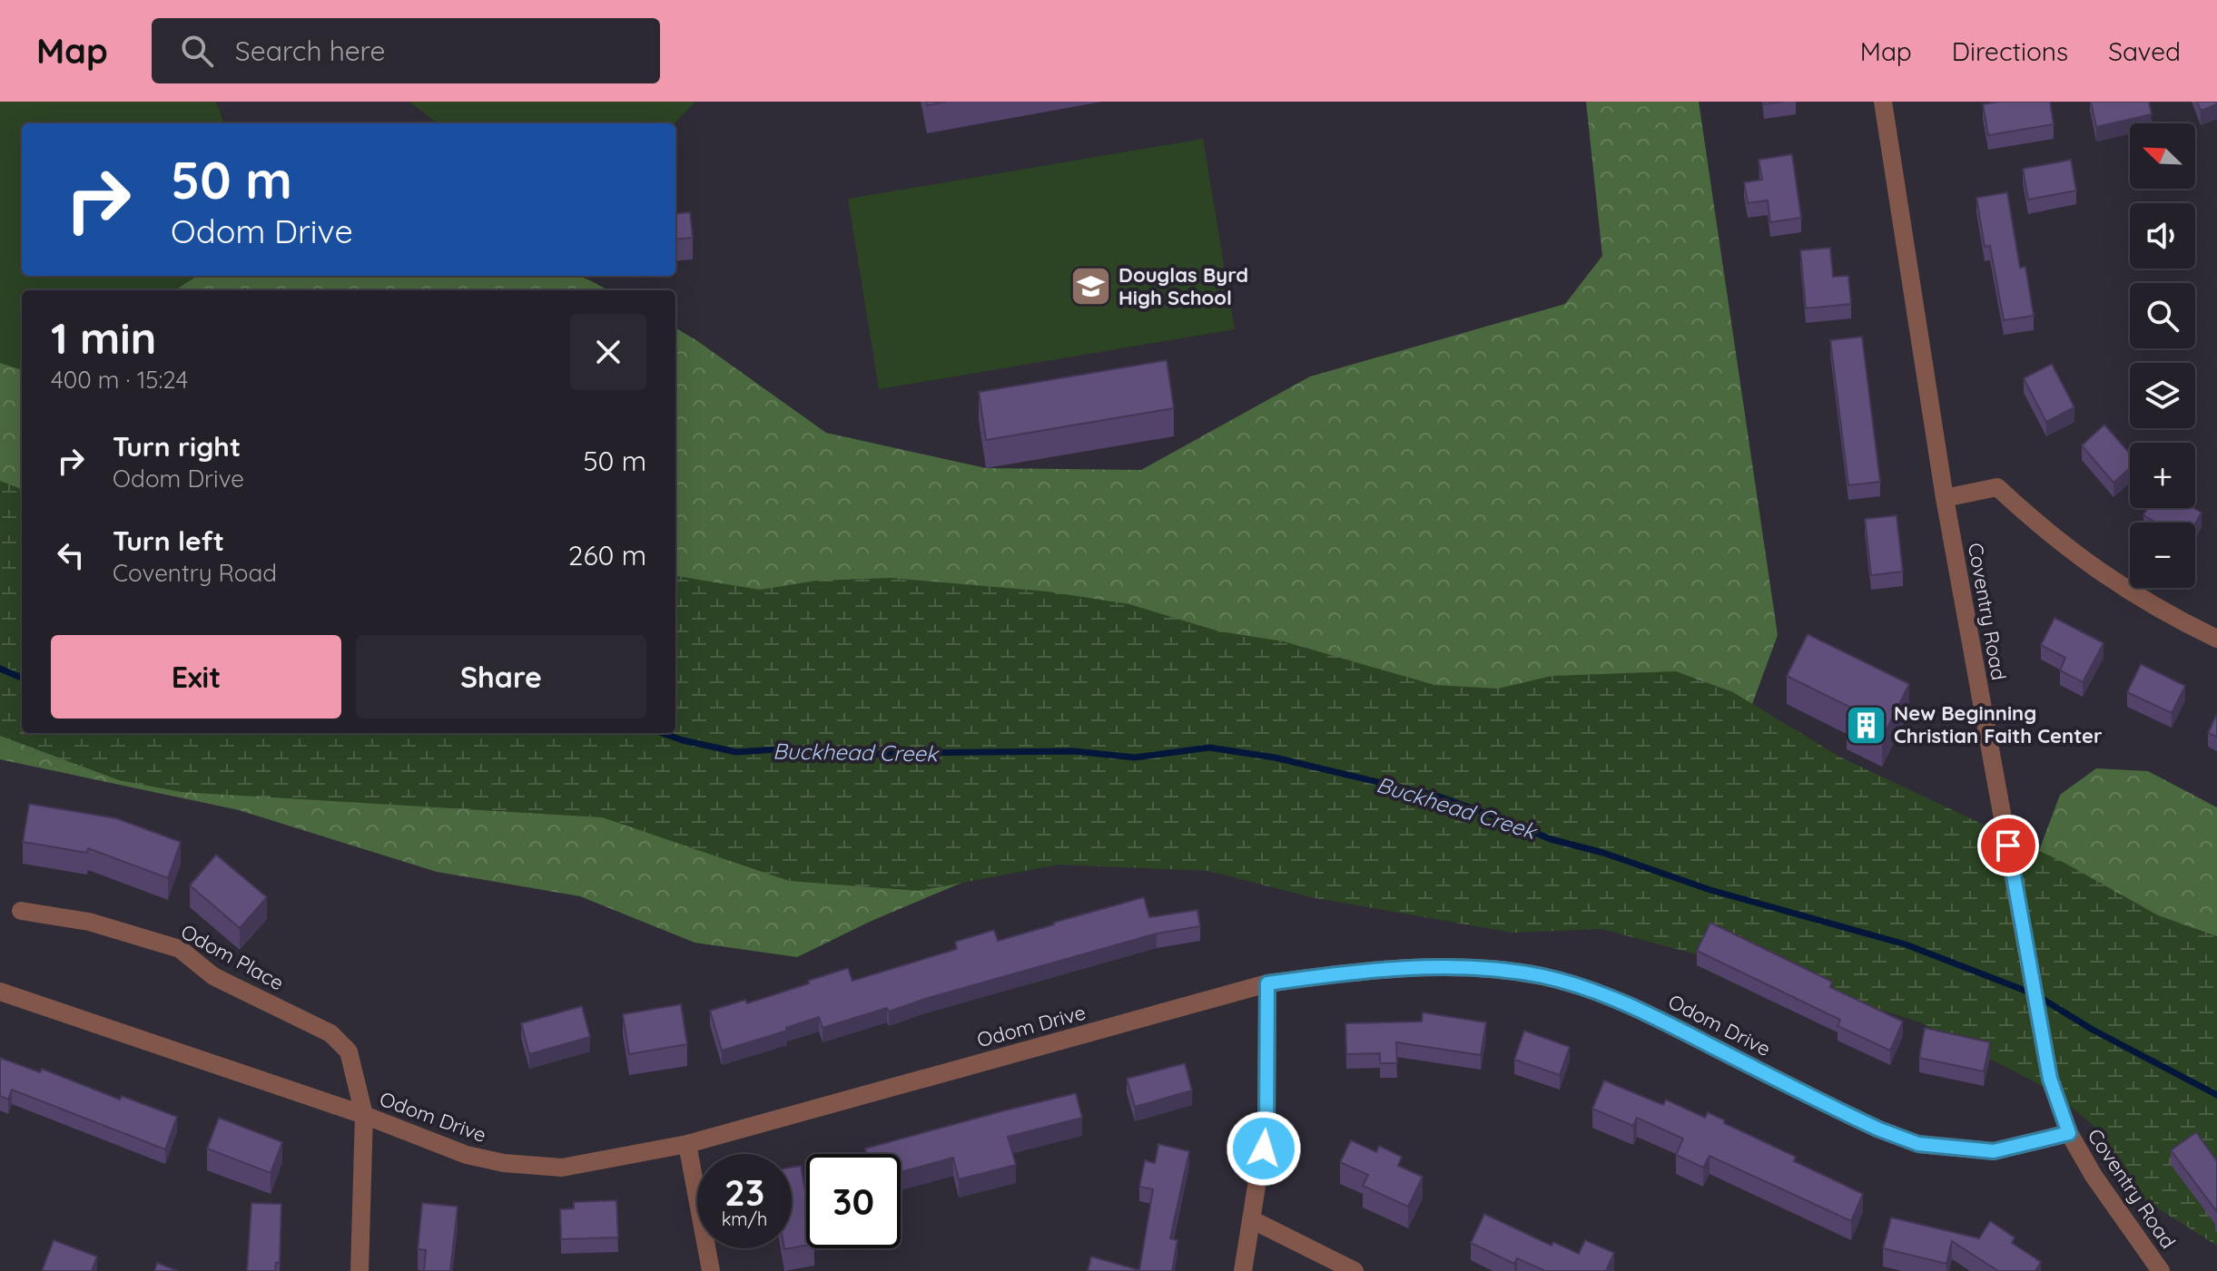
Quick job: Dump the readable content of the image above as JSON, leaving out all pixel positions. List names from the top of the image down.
{
  "streets": {
    "street": ["Coventry Road", "Odom Place", "Odom Drive"]
  },
  "crossings": [
    ["Coventry Road", "Odom Drive"],
    ["Odom Place", "Odom Drive"]
  ],
  "water": ["Buckhead Creek"],
  "places": {
    "school or university": ["Douglas Byrd High School"],
    "building": ["New Beginning Christian Faith Center"]
  },
  "north": "top left",
  "page": {
    "header": "Map",
    "search": "Search here",
    "nav": ["Map", "Directions", "Saved"],
    "map_buttons": ["+", "−"],
    "turn": ["50 m", "Odom Drive"],
    "heading": ["1 min", "400 m · 15:24"],
    "list": [
      {
        "name": "Turn right",
        "note": "Odom Drive",
        "value": "50 m"
      },
      {
        "name": "Turn left",
        "note": "Coventry Road",
        "value": "260 m"
      }
    ],
    "buttons": ["Exit", "Share"],
    "speed": "23 km/h",
    "limit": "30"
  }
}
